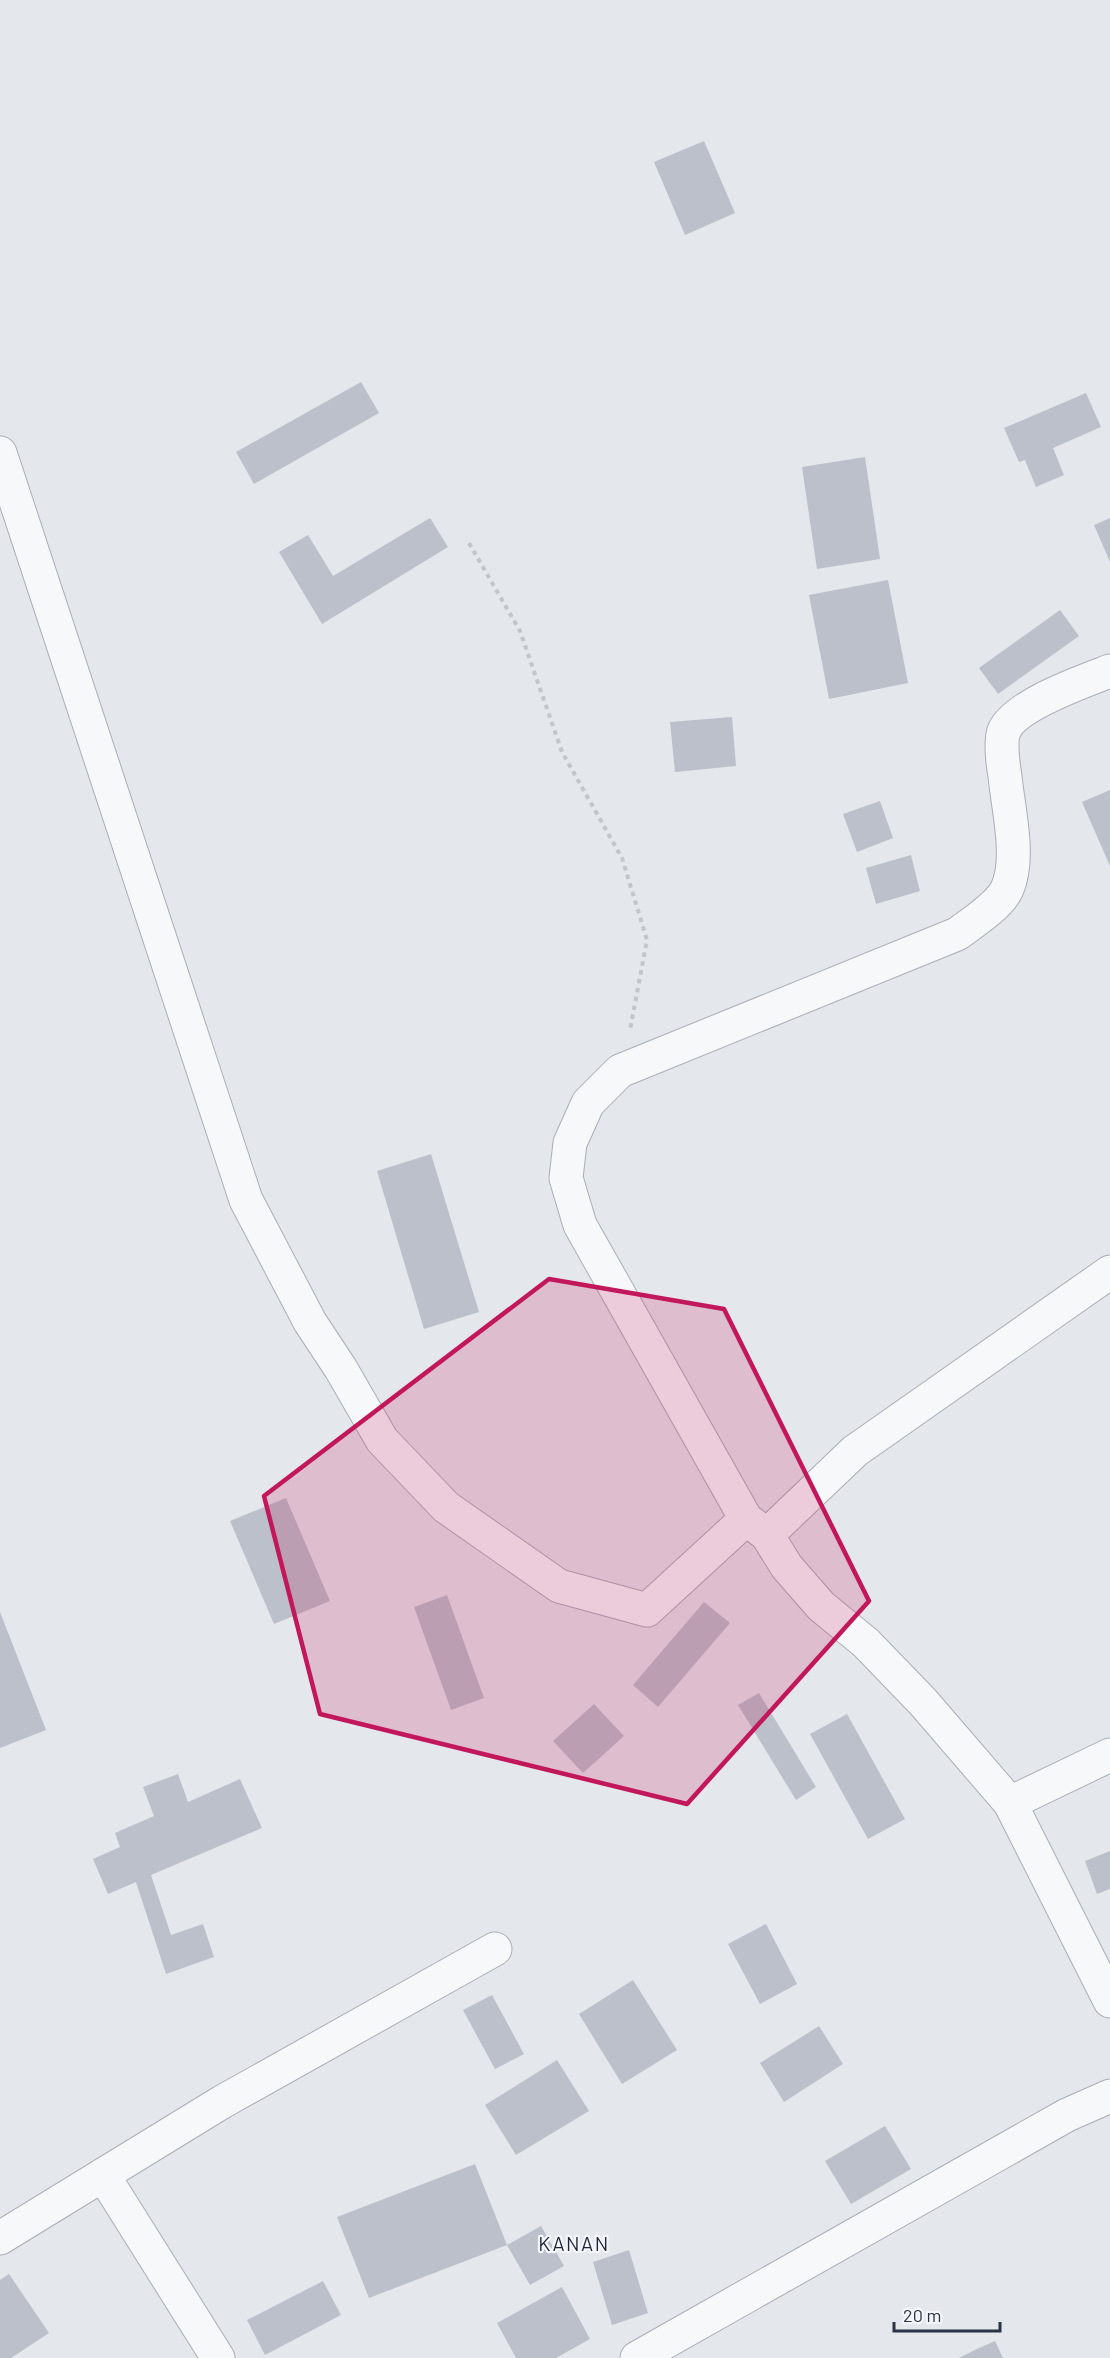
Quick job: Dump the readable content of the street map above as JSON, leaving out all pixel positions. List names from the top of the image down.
{
  "districts": ["KANAN"],
  "scale_bar": "20 m"
}
